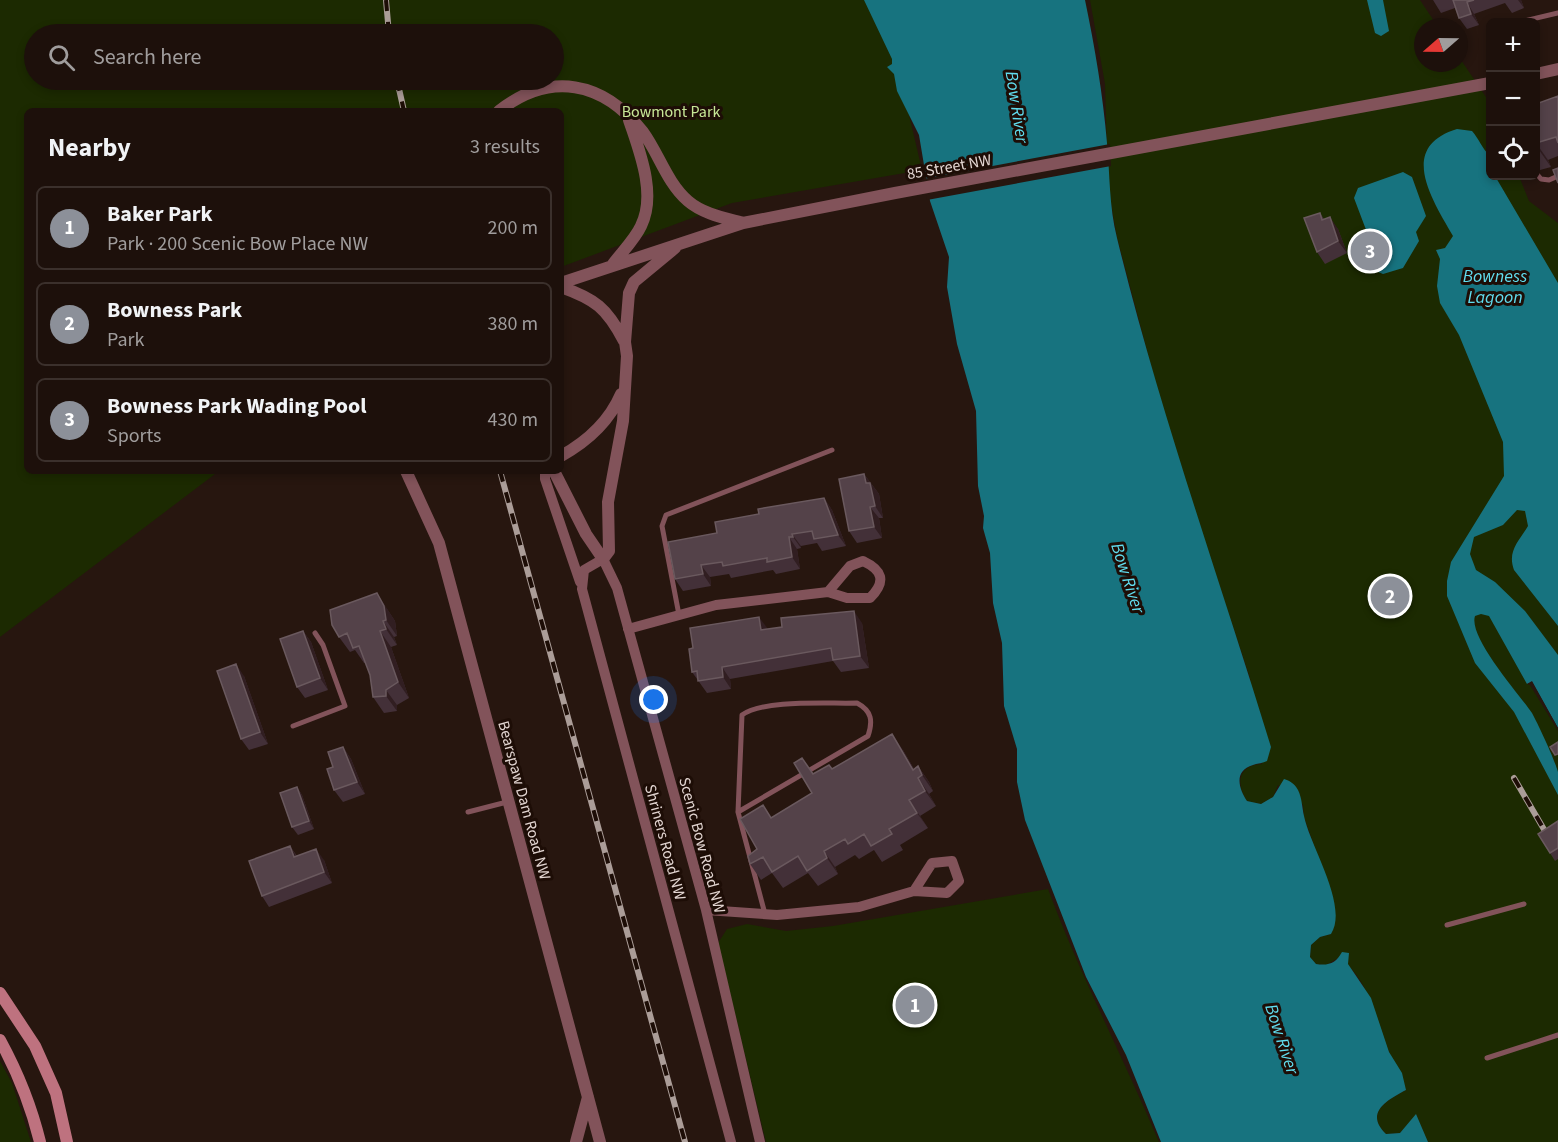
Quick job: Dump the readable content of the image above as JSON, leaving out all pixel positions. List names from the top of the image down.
{
  "streets": {
    "street": [
      "85 Street NW",
      "Bearspaw Dam Road NW",
      "Shriners Road NW",
      "Scenic Bow Road NW"
    ]
  },
  "water": ["Bow River", "Bowness Lagoon"],
  "parks": ["Bowmont Park"],
  "north": "left",
  "page": {
    "map_buttons": ["+", "−"],
    "search": "Search here",
    "heading": ["Nearby", "3 results"],
    "list": [
      {
        "mark": "1",
        "name": "Baker Park",
        "note": "Park · 200 Scenic Bow Place NW",
        "value": "200 m"
      },
      {
        "mark": "2",
        "name": "Bowness Park",
        "note": "Park",
        "value": "380 m"
      },
      {
        "mark": "3",
        "name": "Bowness Park Wading Pool",
        "note": "Sports",
        "value": "430 m"
      }
    ],
    "pins": ["3", "2", "1"]
  }
}
